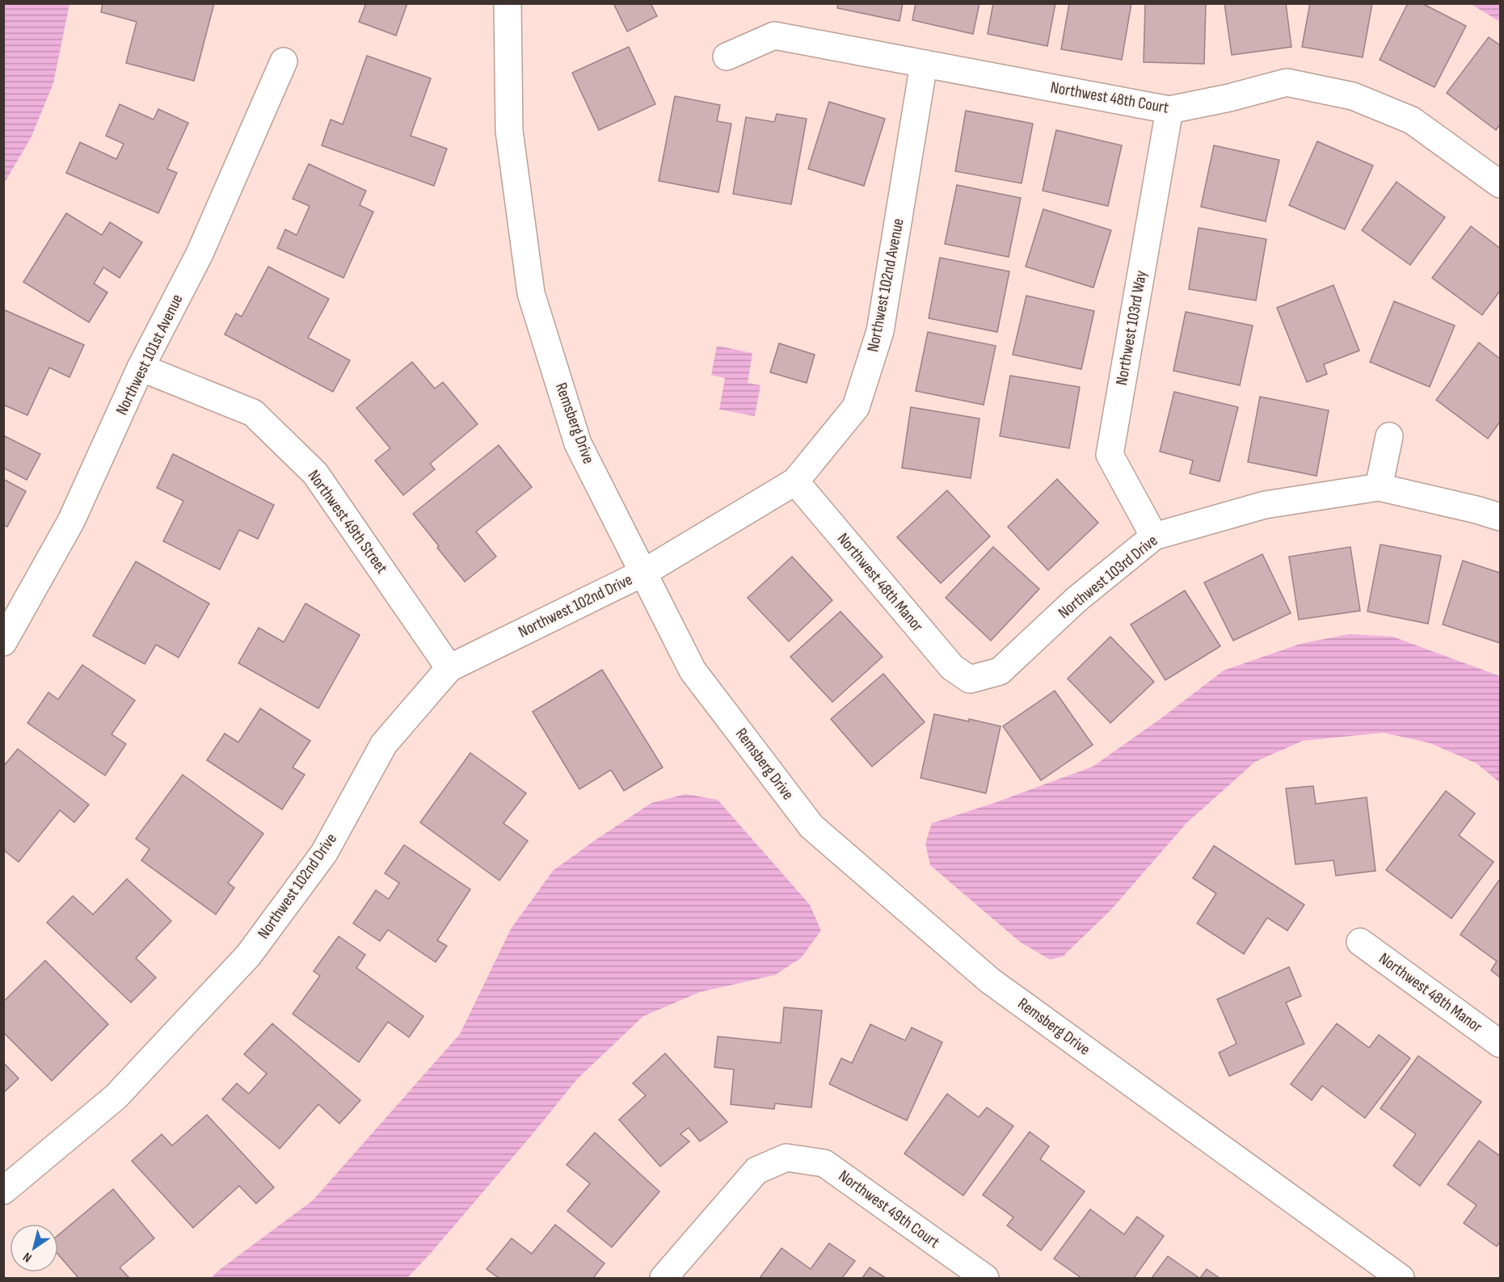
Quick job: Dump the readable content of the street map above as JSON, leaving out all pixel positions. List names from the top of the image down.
{
  "streets": {
    "street": [
      "Northwest 48th Court",
      "Northwest 102nd Avenue",
      "Northwest 103rd Way",
      "Northwest 101st Avenue",
      "Remsberg Drive",
      "Northwest 49th Street",
      "Northwest 103rd Drive",
      "Northwest 48th Manor",
      "Northwest 102nd Drive",
      "Northwest 49th Court"
    ]
  },
  "crossings": [
    ["Northwest 48th Court", "Northwest 102nd Avenue"],
    ["Northwest 48th Court", "Northwest 103rd Way"],
    ["Northwest 102nd Avenue", "Remsberg Drive"],
    ["Northwest 102nd Avenue", "Northwest 48th Manor"],
    ["Northwest 102nd Avenue", "Northwest 102nd Drive"],
    ["Northwest 103rd Way", "Northwest 103rd Drive"],
    ["Northwest 101st Avenue", "Northwest 49th Street"],
    ["Remsberg Drive", "Northwest 102nd Drive"],
    ["Northwest 49th Street", "Northwest 102nd Drive"],
    ["Northwest 103rd Drive", "Northwest 48th Manor"]
  ],
  "north": "bottom left"
}
